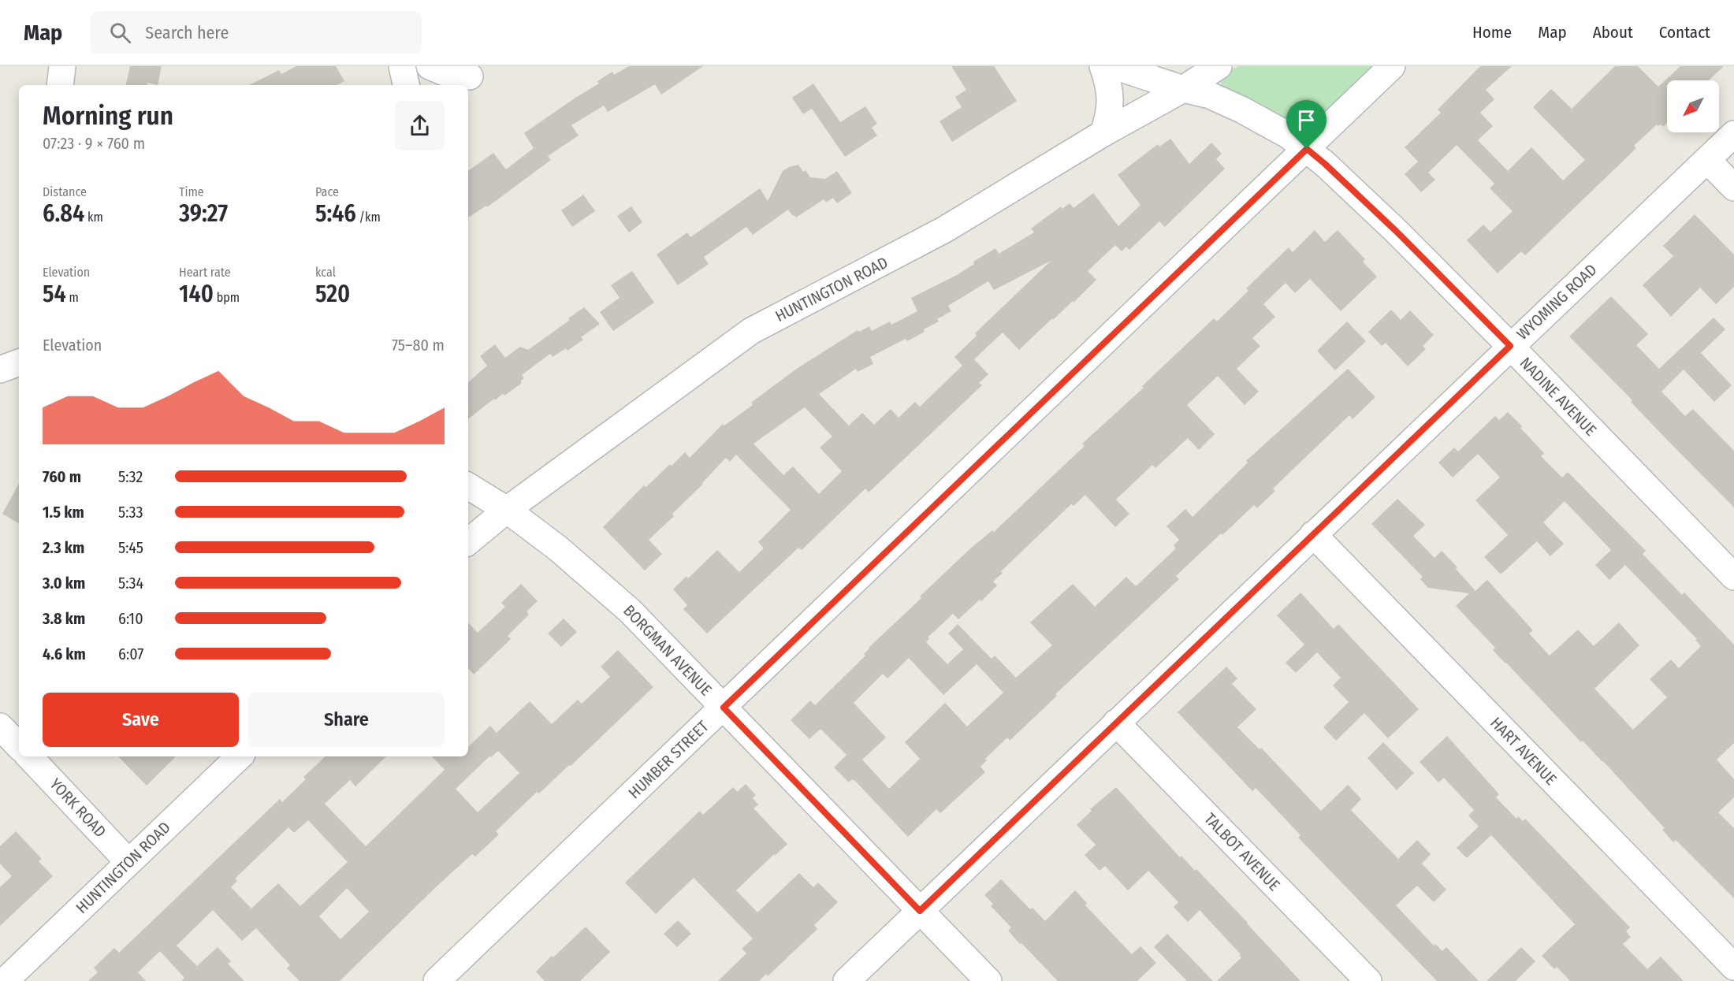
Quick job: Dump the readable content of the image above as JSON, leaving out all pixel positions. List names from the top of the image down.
{
  "streets": {
    "street": [
      "HUNTINGTON ROAD",
      "WYOMING ROAD",
      "NADINE AVENUE",
      "BORGMAN AVENUE",
      "HART AVENUE",
      "HUMBER STREET",
      "YORK ROAD",
      "TALBOT AVENUE"
    ]
  },
  "crossings": [
    ["HUNTINGTON ROAD", "NADINE AVENUE"],
    ["HUNTINGTON ROAD", "BORGMAN AVENUE"],
    ["HUNTINGTON ROAD", "YORK ROAD"],
    ["WYOMING ROAD", "NADINE AVENUE"],
    ["WYOMING ROAD", "BORGMAN AVENUE"],
    ["WYOMING ROAD", "HART AVENUE"],
    ["WYOMING ROAD", "TALBOT AVENUE"],
    ["NADINE AVENUE", "HUMBER STREET"],
    ["BORGMAN AVENUE", "HUMBER STREET"]
  ],
  "north": "bottom left",
  "page": {
    "header": "Map",
    "search": "Search here",
    "nav": [
      "Home",
      "Map",
      "About",
      "Contact"
    ],
    "heading": ["Morning run", "07:23 · 9 × 760 m"],
    "stats": [
      ["Distance", "6.84 km"],
      ["Time", "39:27"],
      ["Pace", "5:46 /km"],
      ["Elevation", "54 m"],
      ["Heart rate", "140 bpm"],
      ["kcal", "520"]
    ],
    "chart": ["Elevation", "75–80 m"],
    "list": [
      {
        "name": "760 m",
        "note": "5:32"
      },
      {
        "name": "1.5 km",
        "note": "5:33"
      },
      {
        "name": "2.3 km",
        "note": "5:45"
      },
      {
        "name": "3.0 km",
        "note": "5:34"
      },
      {
        "name": "3.8 km",
        "note": "6:10"
      },
      {
        "name": "4.6 km",
        "note": "6:07"
      }
    ],
    "buttons": ["Save", "Share"]
  }
}
